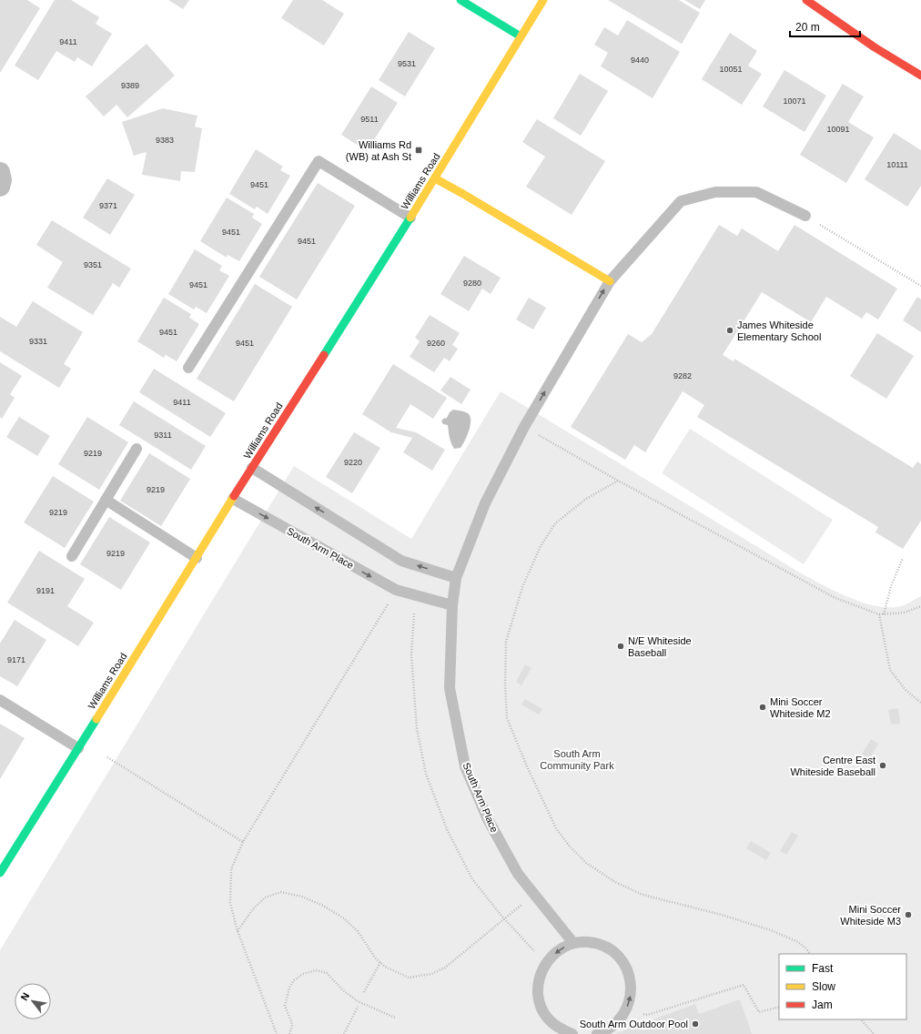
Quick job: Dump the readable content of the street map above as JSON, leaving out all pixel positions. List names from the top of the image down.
{
  "streets": {
    "street": ["Williams Road"],
    "lane": ["South Arm Place"]
  },
  "crossings": [
    ["Williams Road", "South Arm Place"]
  ],
  "parks": ["South Arm Community Park"],
  "places": {
    "transit": ["Williams Rd (WB) at Ash St"],
    "other": [
      "James Whiteside Elementary School",
      "N/E Whiteside Baseball",
      "Mini Soccer Whiteside M2",
      "Centre East Whiteside Baseball",
      "Mini Soccer Whiteside M3",
      "South Arm Outdoor Pool"
    ]
  },
  "house_numbers": [
    "9411",
    "9440",
    "9531",
    "10051",
    "9389",
    "10071",
    "9511",
    "10091",
    "9383",
    "10111",
    "9451",
    "9371",
    "9451",
    "9451",
    "9351",
    "9280",
    "9451",
    "9451",
    "9331",
    "9451",
    "9260",
    "9282",
    "9411",
    "9311",
    "9219",
    "9220",
    "9219",
    "9219",
    "9219",
    "9191",
    "9171"
  ],
  "legend": ["Fast", "Slow", "Jam"],
  "scale_bar": "20 m",
  "north": "top left"
}
